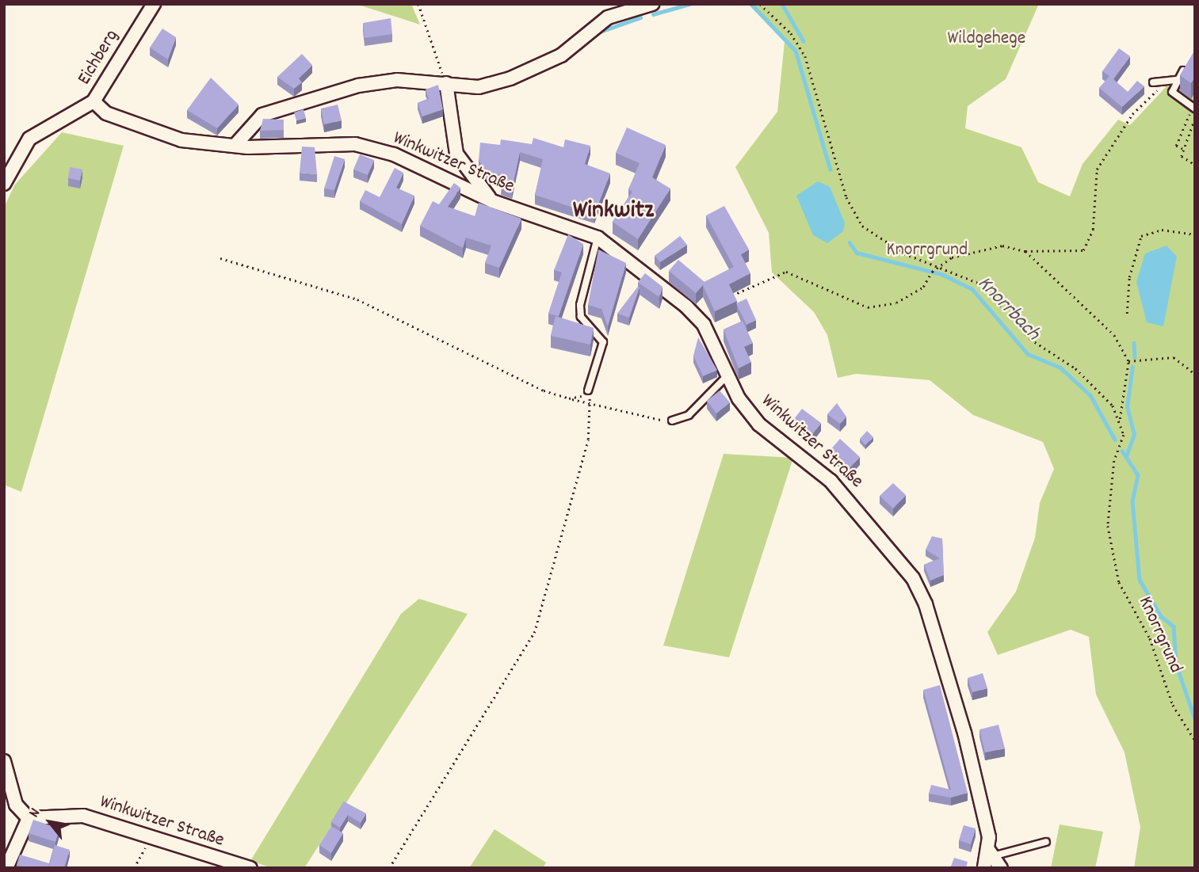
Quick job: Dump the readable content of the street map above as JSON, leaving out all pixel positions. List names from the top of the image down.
{
  "streets": {
    "street": ["Eichberg", "Winkwitzer Straße"],
    "path": ["Knorrgrund"]
  },
  "crossings": [
    ["Eichberg", "Winkwitzer Straße"]
  ],
  "districts": ["Winkwitz"],
  "water": ["Knorrbach"],
  "parks": ["Wildgehege", "Knorrgrund"],
  "north": "top left"
}
